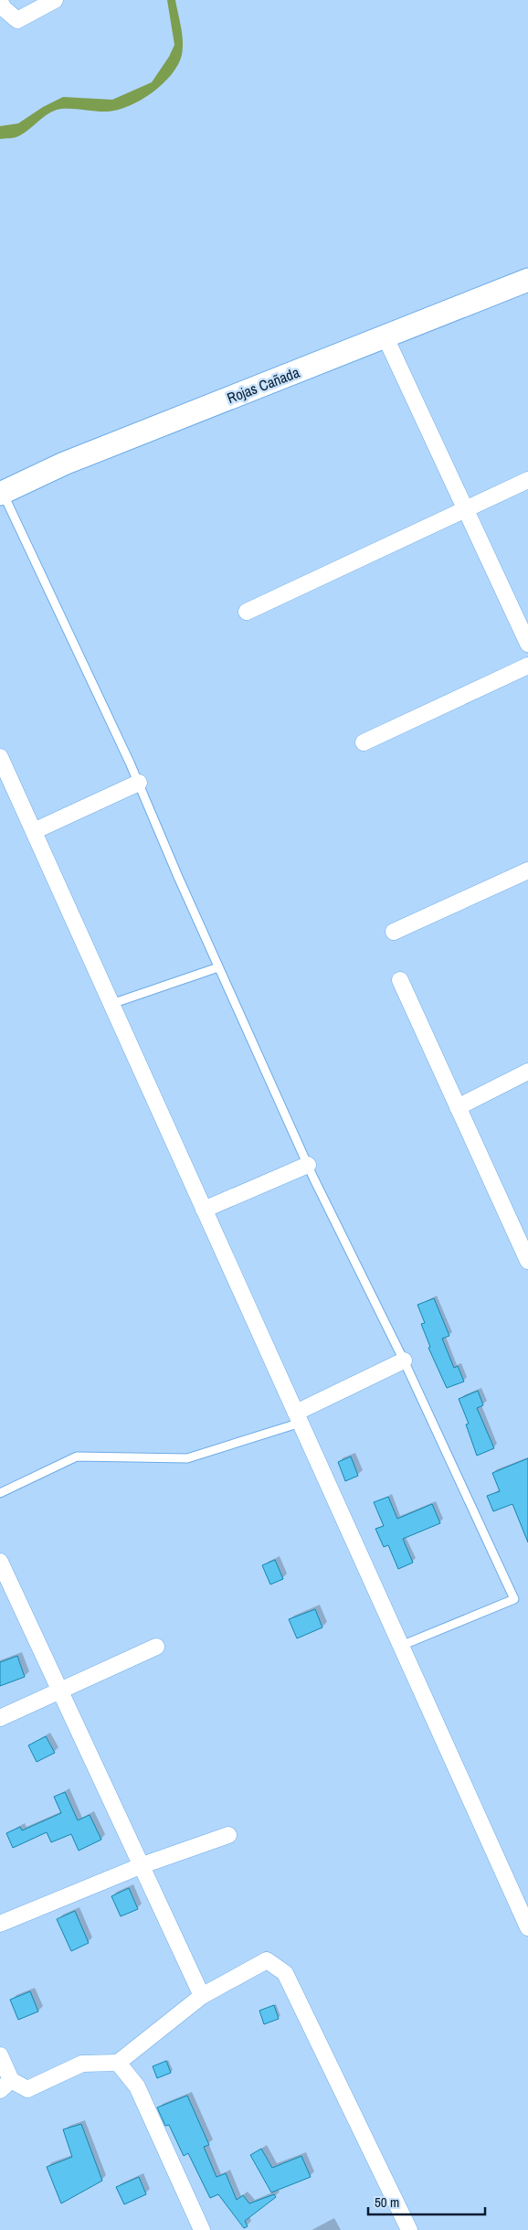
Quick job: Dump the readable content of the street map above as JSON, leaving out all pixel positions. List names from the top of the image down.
{
  "streets": {
    "main road": ["Rojas Cañada"]
  },
  "scale_bar": "50 m"
}
